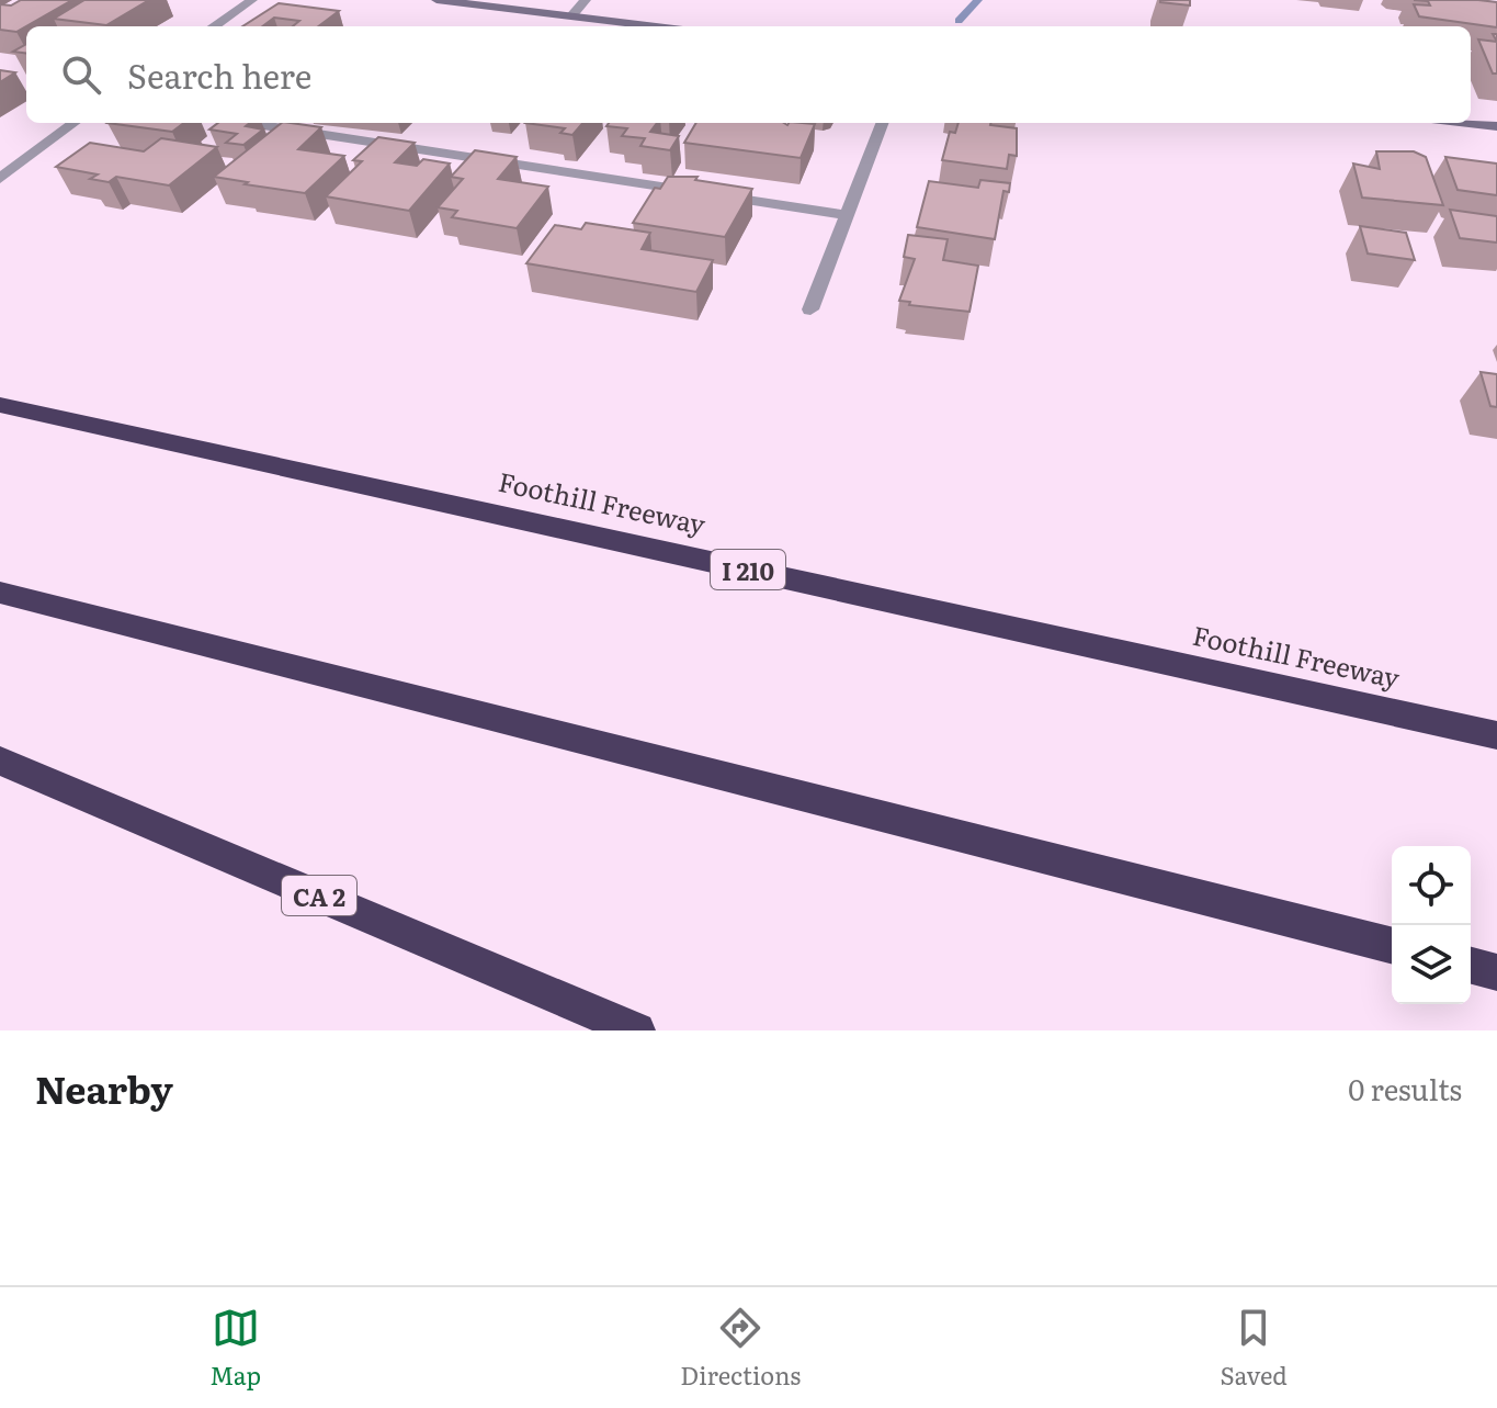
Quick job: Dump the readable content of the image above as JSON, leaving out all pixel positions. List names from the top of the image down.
{
  "streets": {
    "highway": ["Foothill Freeway", "I 210", "CA 2"]
  },
  "page": {
    "search": "Search here",
    "heading": ["Nearby", "0 results"],
    "nav": ["Map", "Directions", "Saved"]
  }
}
